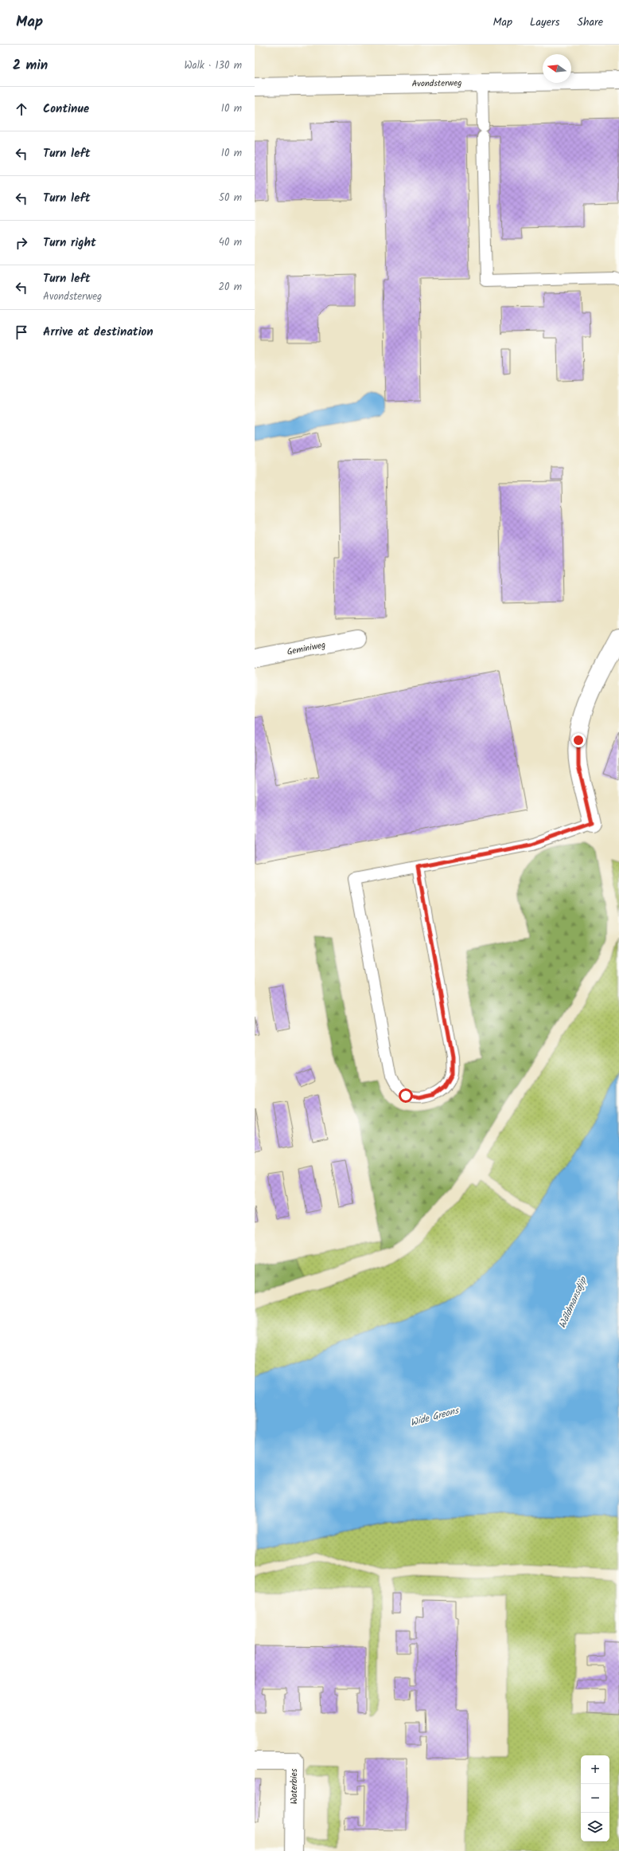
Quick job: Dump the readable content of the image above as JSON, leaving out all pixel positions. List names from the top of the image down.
{
  "streets": {
    "street": ["Avondsterweg", "Geminiweg", "Waterbies"]
  },
  "water": ["Wâldmansdjip", "Wide Greons"],
  "north": "left",
  "page": {
    "header": "Map",
    "nav": ["Map", "Layers", "Share"],
    "heading": ["2 min", "Walk · 130 m"],
    "list": [
      ["Continue", "10 m"],
      ["Turn left", "10 m"],
      ["Turn left", "50 m"],
      ["Turn right", "40 m"],
      ["Turn left", "Avondsterweg", "20 m"],
      "Arrive at destination"
    ],
    "map_buttons": ["+", "−"]
  }
}
